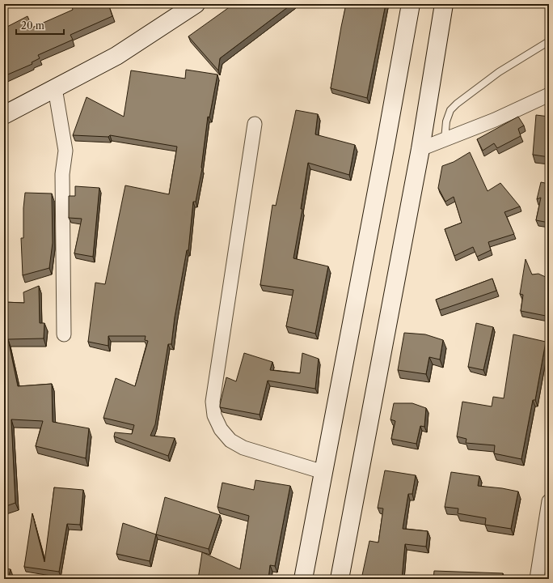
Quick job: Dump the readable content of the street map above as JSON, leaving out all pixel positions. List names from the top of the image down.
{
  "scale_bar": "20 m"
}
